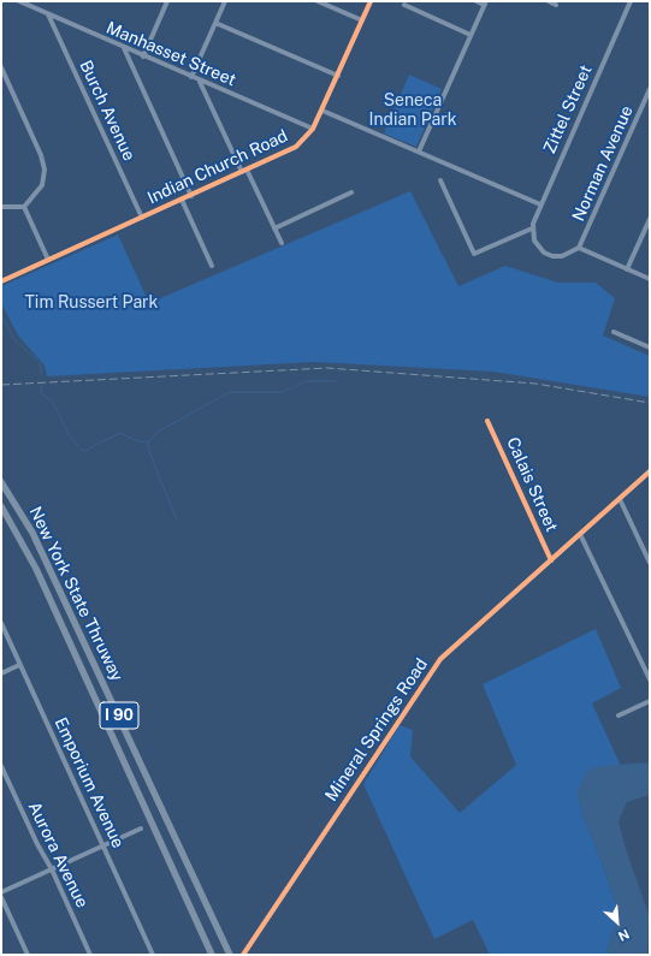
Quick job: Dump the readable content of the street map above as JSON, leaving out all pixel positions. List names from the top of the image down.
{
  "streets": {
    "highway": ["New York State Thruway", "I 90"],
    "street": [
      "Manhasset Street",
      "Zittel Street",
      "Burch Avenue",
      "Norman Avenue",
      "Indian Church Road",
      "Calais Street",
      "Mineral Springs Road",
      "Emporium Avenue",
      "Aurora Avenue"
    ]
  },
  "crossings": [
    ["Manhasset Street", "Burch Avenue"],
    ["Manhasset Street", "Indian Church Road"],
    ["Burch Avenue", "Indian Church Road"],
    ["Calais Street", "Mineral Springs Road"]
  ],
  "parks": ["Seneca Indian Park", "Tim Russert Park"],
  "north": "bottom right"
}
